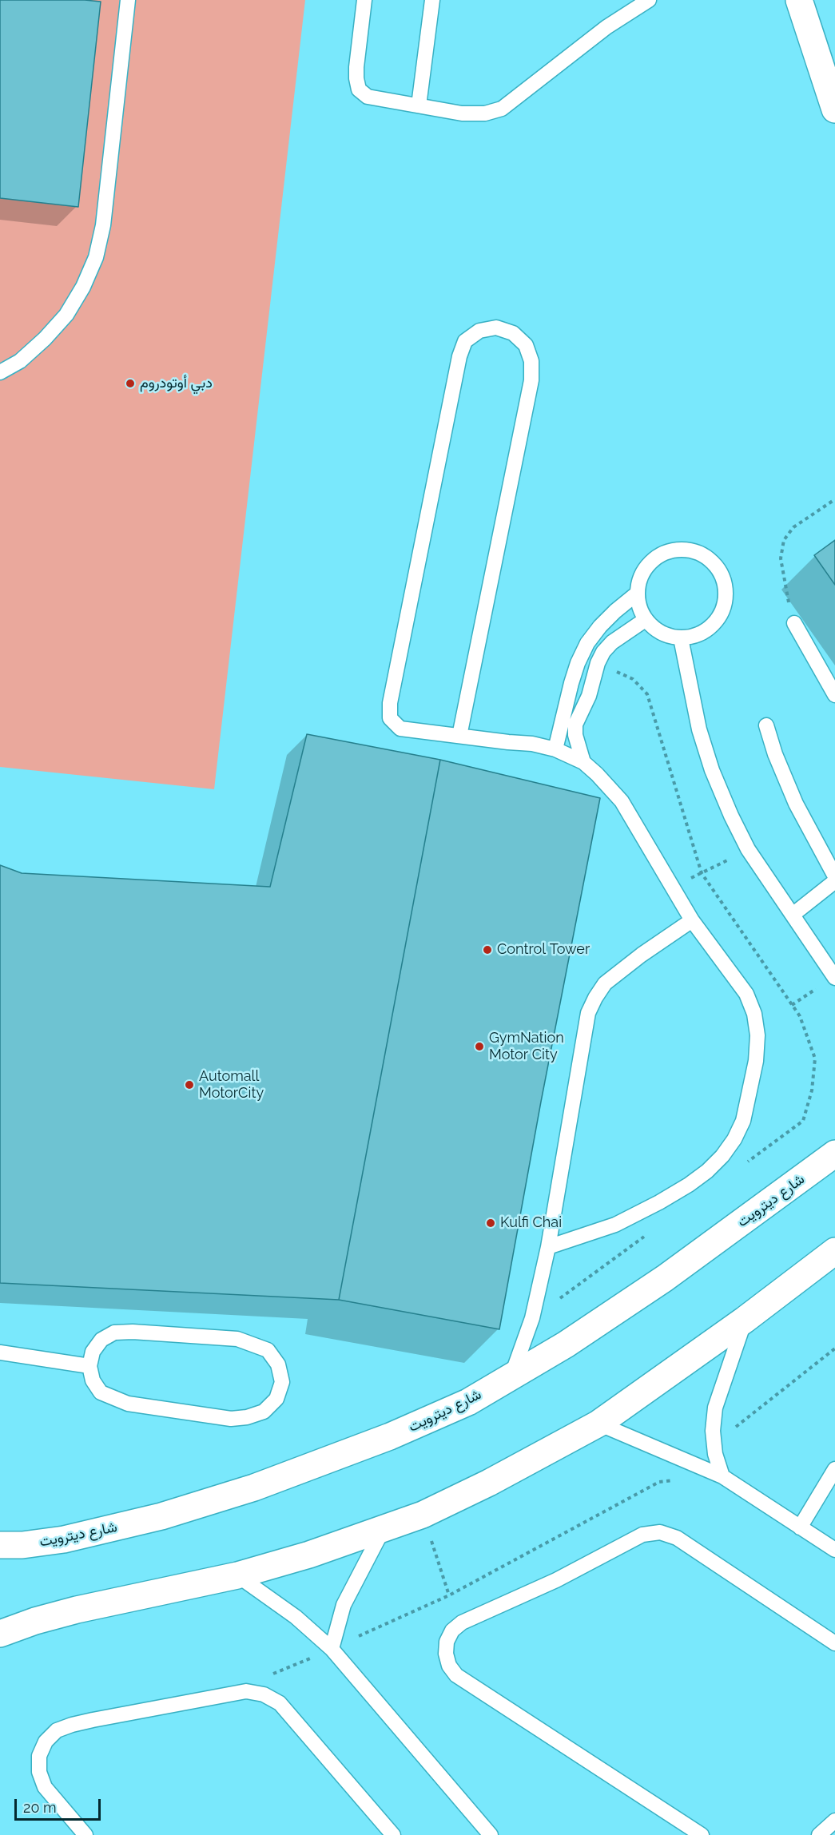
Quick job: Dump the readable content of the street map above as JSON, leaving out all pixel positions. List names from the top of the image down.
{
  "streets": {
    "street": ["شارع ديترويت"]
  },
  "places": [
    "دبي أوتودروم",
    "Control Tower",
    "GymNation Motor City",
    "Automall MotorCity",
    "Kulfi Chai"
  ],
  "scale_bar": "20 m"
}
